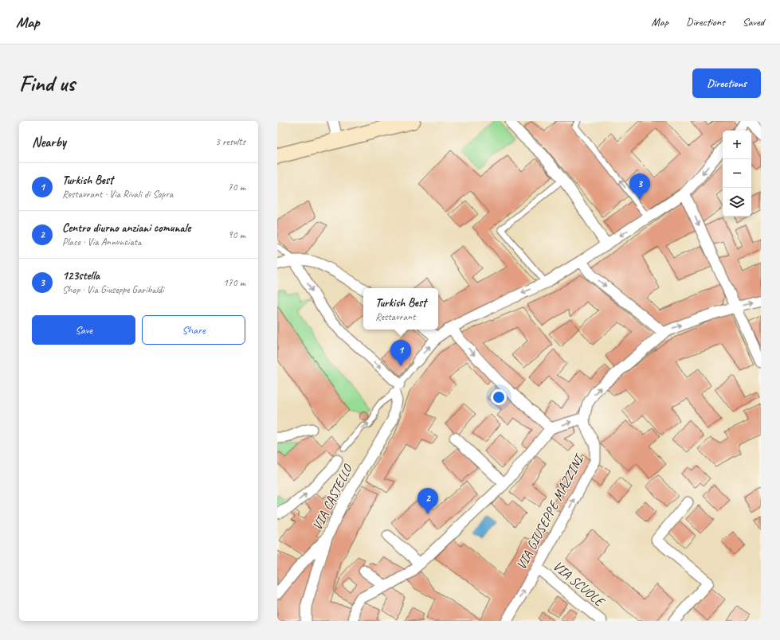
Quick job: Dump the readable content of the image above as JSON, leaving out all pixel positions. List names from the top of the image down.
{
  "streets": {
    "street": ["VIA CASTELLO", "VIA GIUSEPPE MAZZINI", "VIA SCUOLE"]
  },
  "crossings": [
    ["VIA GIUSEPPE MAZZINI", "VIA SCUOLE"]
  ],
  "page": {
    "header": "Map",
    "nav": ["Map", "Directions", "Saved"],
    "buttons": [
      "Directions",
      ["Save", "Share"]
    ],
    "title": "Find us",
    "heading": ["Nearby", "3 results"],
    "map_buttons": ["+", "−"],
    "list": [
      {
        "mark": "1",
        "name": "Turkish Best",
        "note": "Restaurant · Via Rivali di Sopra",
        "value": "70 m"
      },
      {
        "mark": "2",
        "name": "Centro diurno anziani comunale",
        "note": "Place · Via Annunciata",
        "value": "90 m"
      },
      {
        "mark": "3",
        "name": "123stella",
        "note": "Shop · Via Giuseppe Garibaldi",
        "value": "170 m"
      }
    ],
    "pins": ["3", "1", "2"],
    "popup": ["Turkish Best", "Restaurant"]
  }
}
